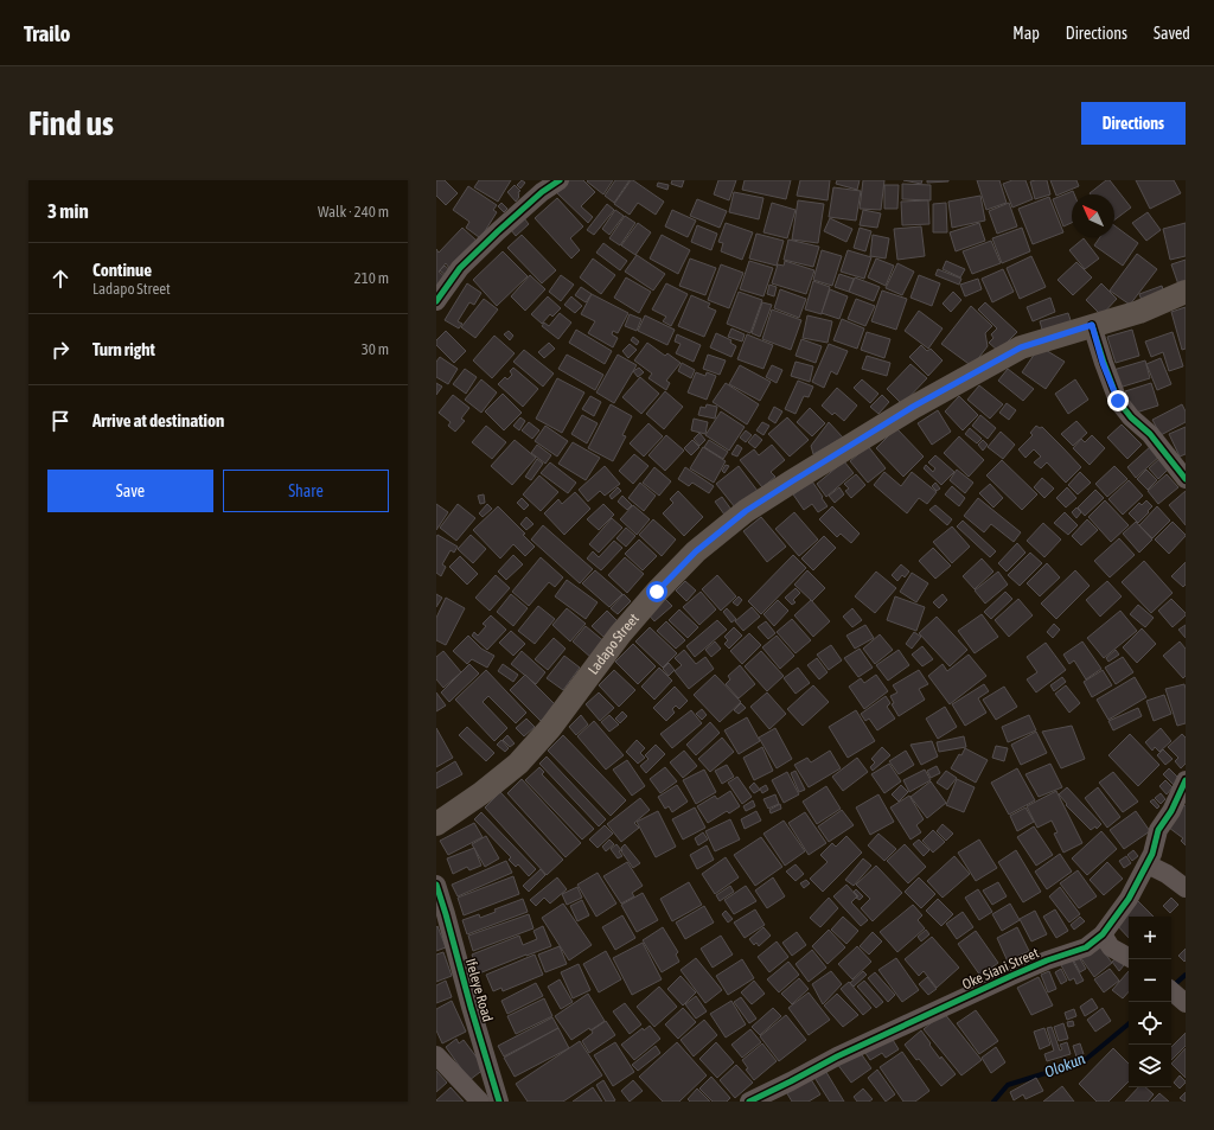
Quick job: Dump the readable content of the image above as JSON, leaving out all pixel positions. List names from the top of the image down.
{
  "streets": {
    "main road": ["Ladapo Street"],
    "street": ["Oke Siani Street", "Ifeleye Road"]
  },
  "water": ["Olokun"],
  "north": "top left",
  "page": {
    "header": "Trailo",
    "nav": ["Map", "Directions", "Saved"],
    "buttons": [
      "Directions",
      ["Save", "Share"]
    ],
    "title": "Find us",
    "heading": ["3 min", "Walk · 240 m"],
    "list": [
      ["Continue", "Ladapo Street", "210 m"],
      ["Turn right", "30 m"],
      "Arrive at destination"
    ],
    "map_buttons": ["+", "−"]
  }
}
